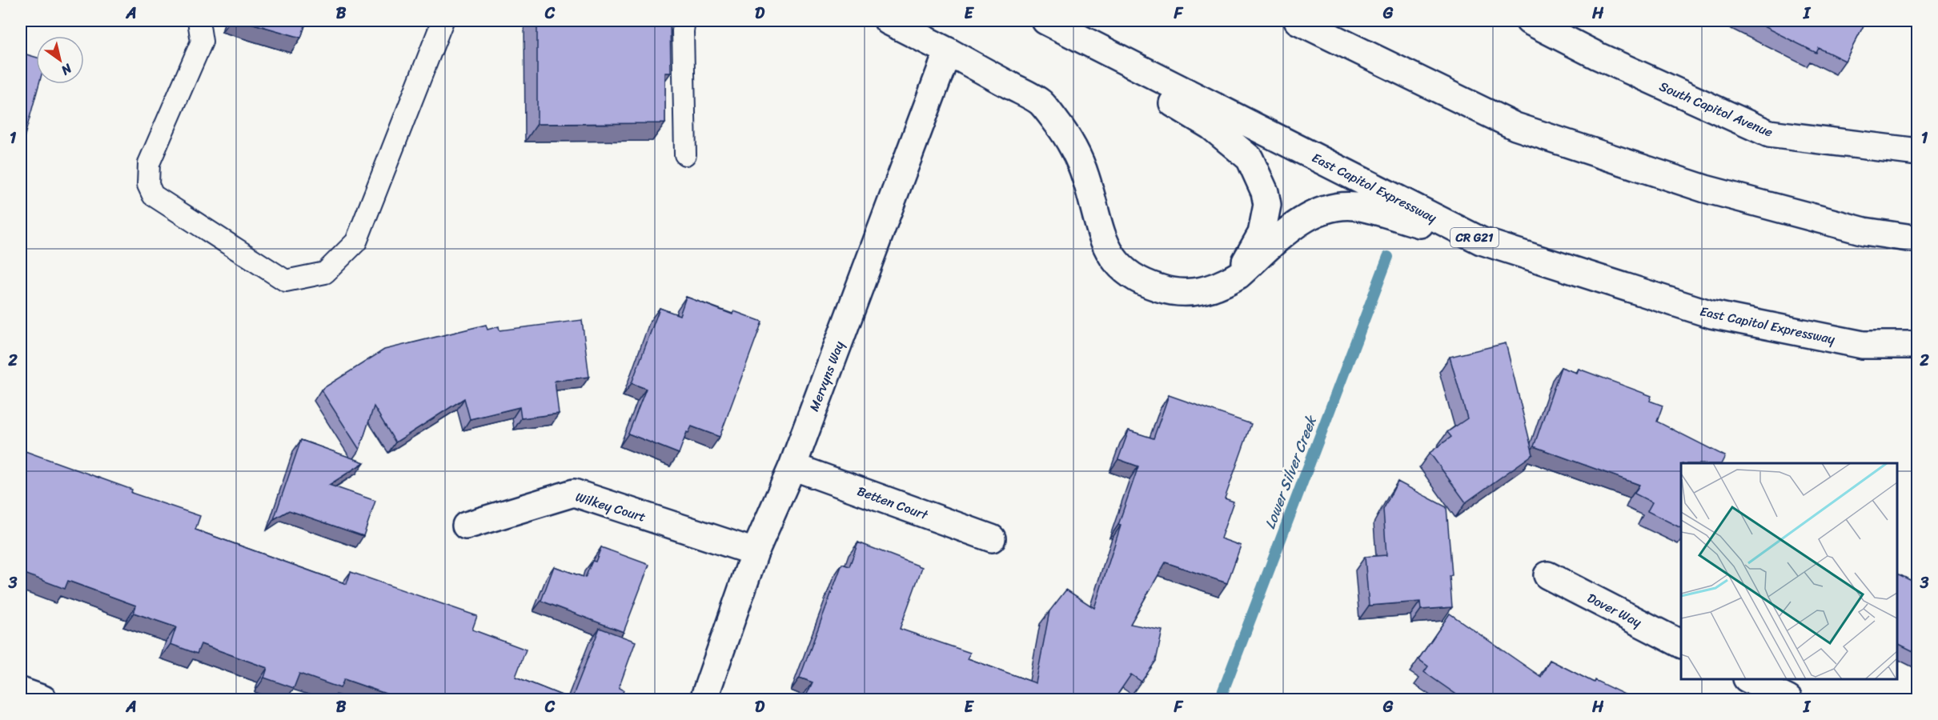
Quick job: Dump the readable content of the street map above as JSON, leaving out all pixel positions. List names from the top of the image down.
{
  "streets": {
    "main road": [
      "South Capitol Avenue",
      "East Capitol Expressway",
      "CR G21",
      "Mervyns Way",
      "Betten Court",
      "Wilkey Court",
      "Dover Way"
    ]
  },
  "crossings": [
    ["Mervyns Way", "Betten Court"],
    ["Mervyns Way", "Wilkey Court"]
  ],
  "water": ["Lower Silver Creek"],
  "north": "bottom right",
  "grid": {
    "columns": [
      "A",
      "B",
      "C",
      "D",
      "E",
      "F",
      "G",
      "H",
      "I"
    ],
    "rows": ["1", "2", "3"]
  }
}
